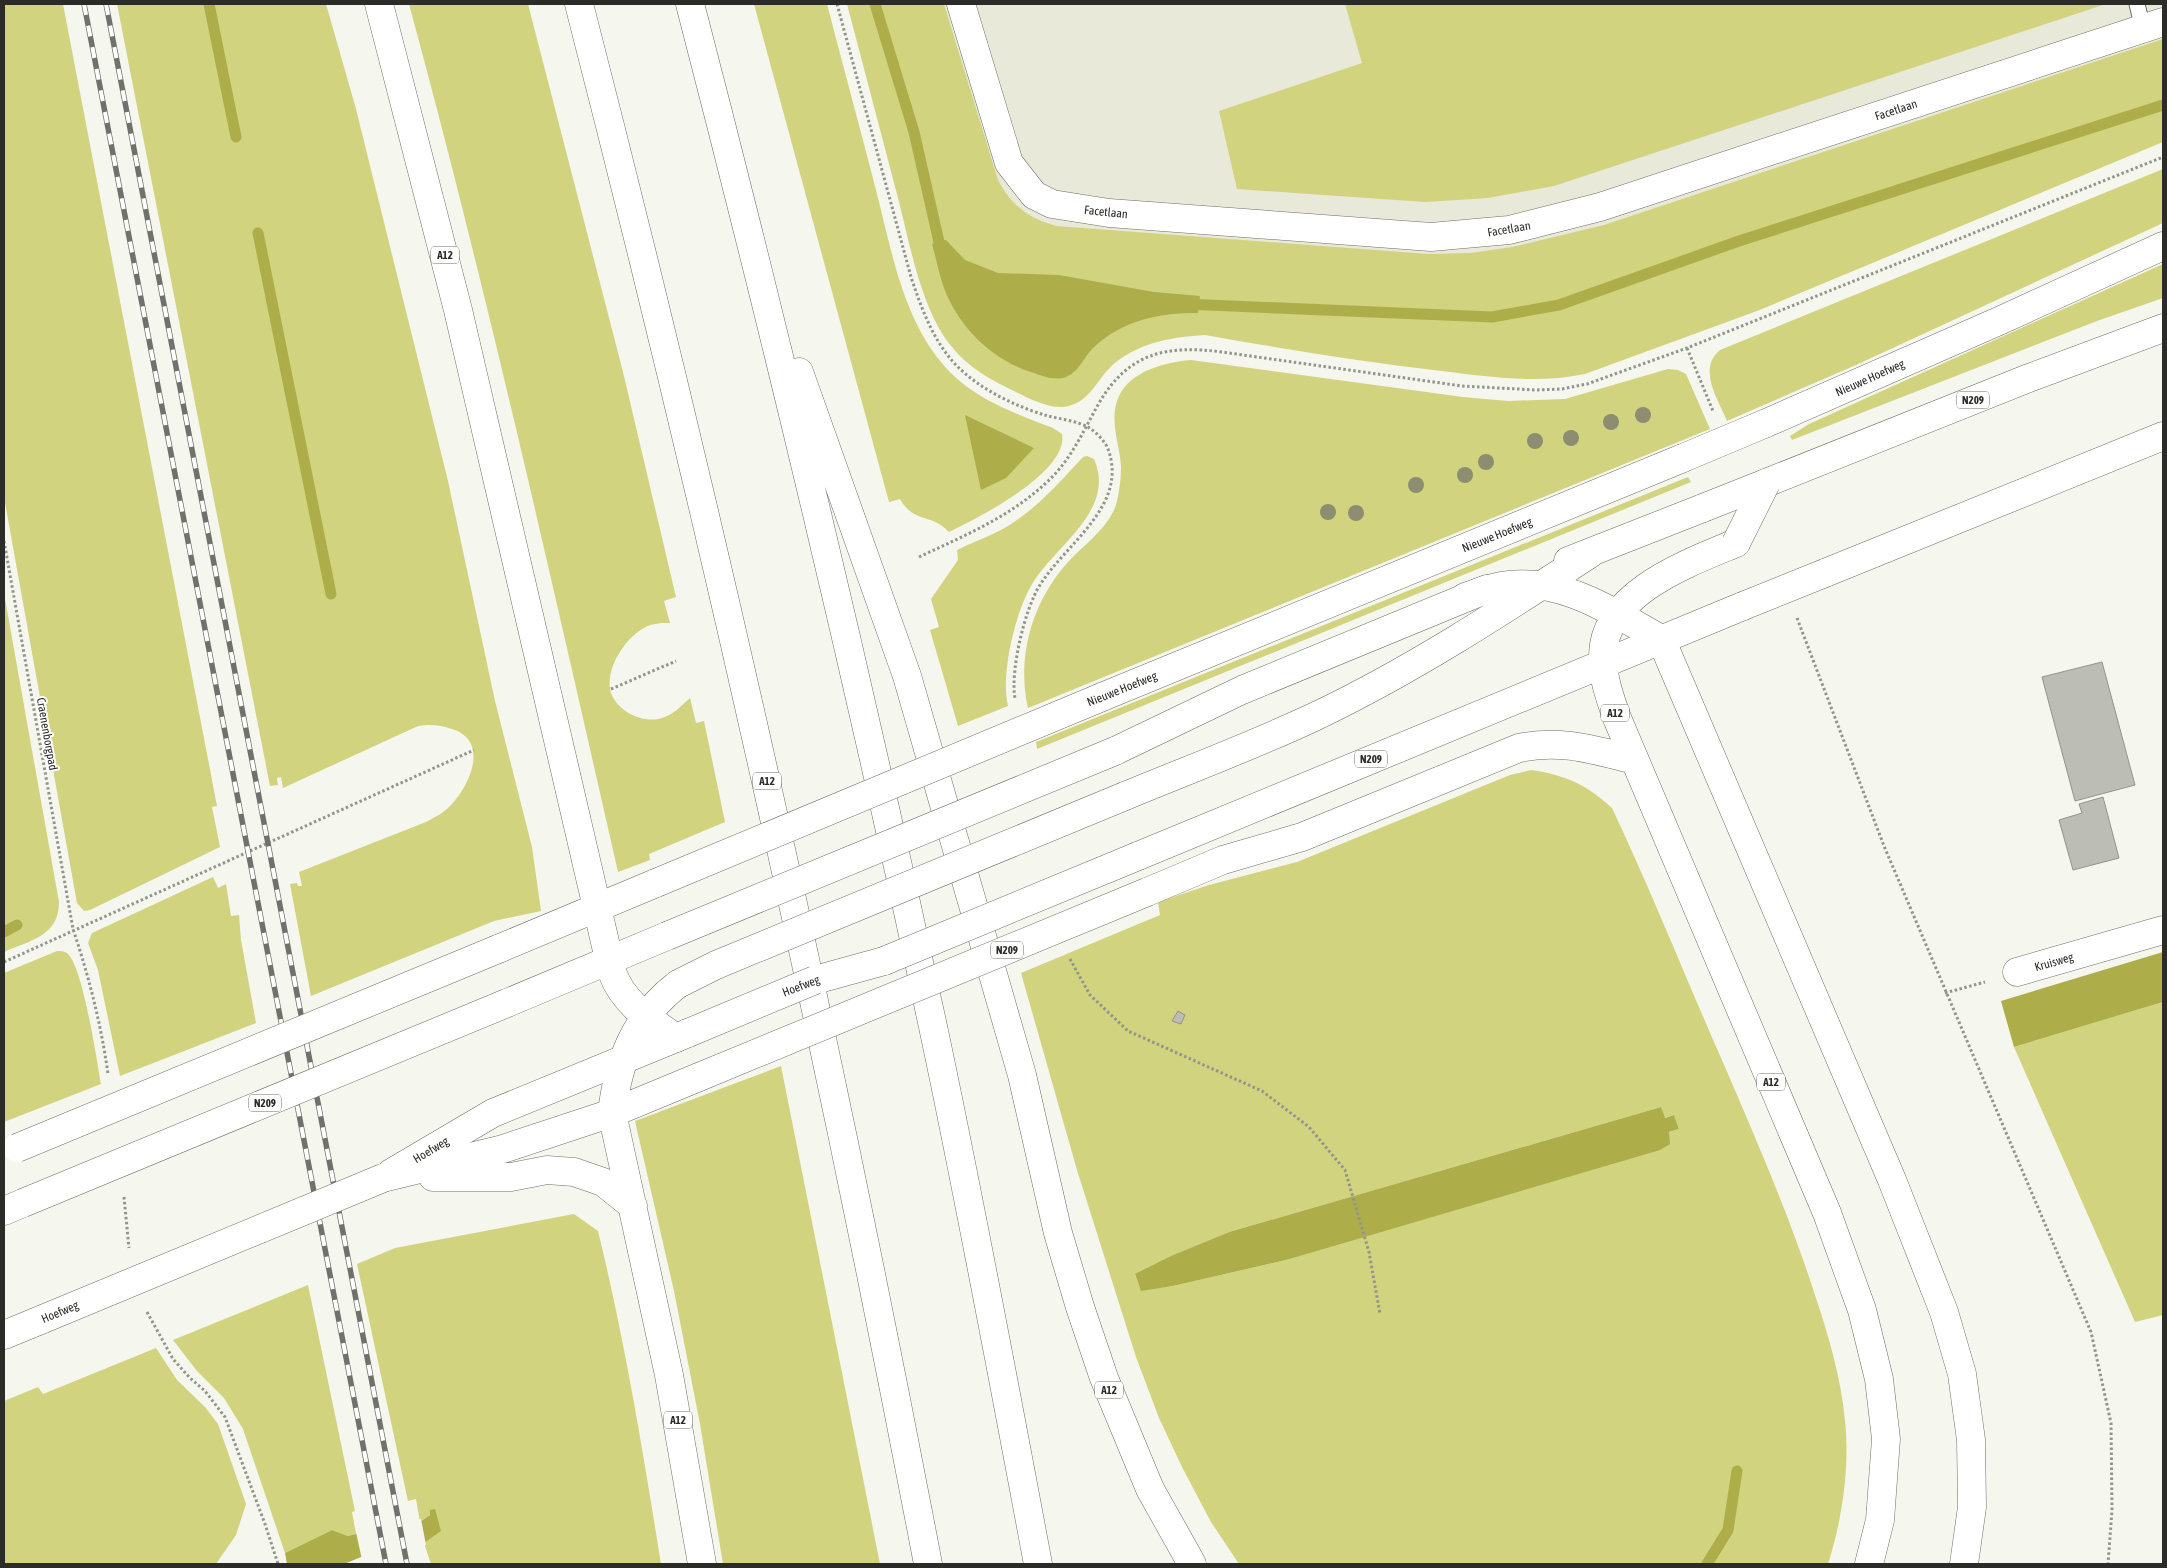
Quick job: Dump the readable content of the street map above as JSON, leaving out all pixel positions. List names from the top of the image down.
{
  "streets": {
    "main road": [
      "Facetlaan",
      "A12",
      "Nieuwe Hoefweg",
      "N209",
      "Kruisweg",
      "Hoefweg"
    ],
    "path": ["Craenenborgpad"]
  },
  "crossings": [
    ["A12", "Nieuwe Hoefweg"],
    ["A12", "N209"],
    ["A12", "Hoefweg"],
    ["N209", "Hoefweg"]
  ]
}
